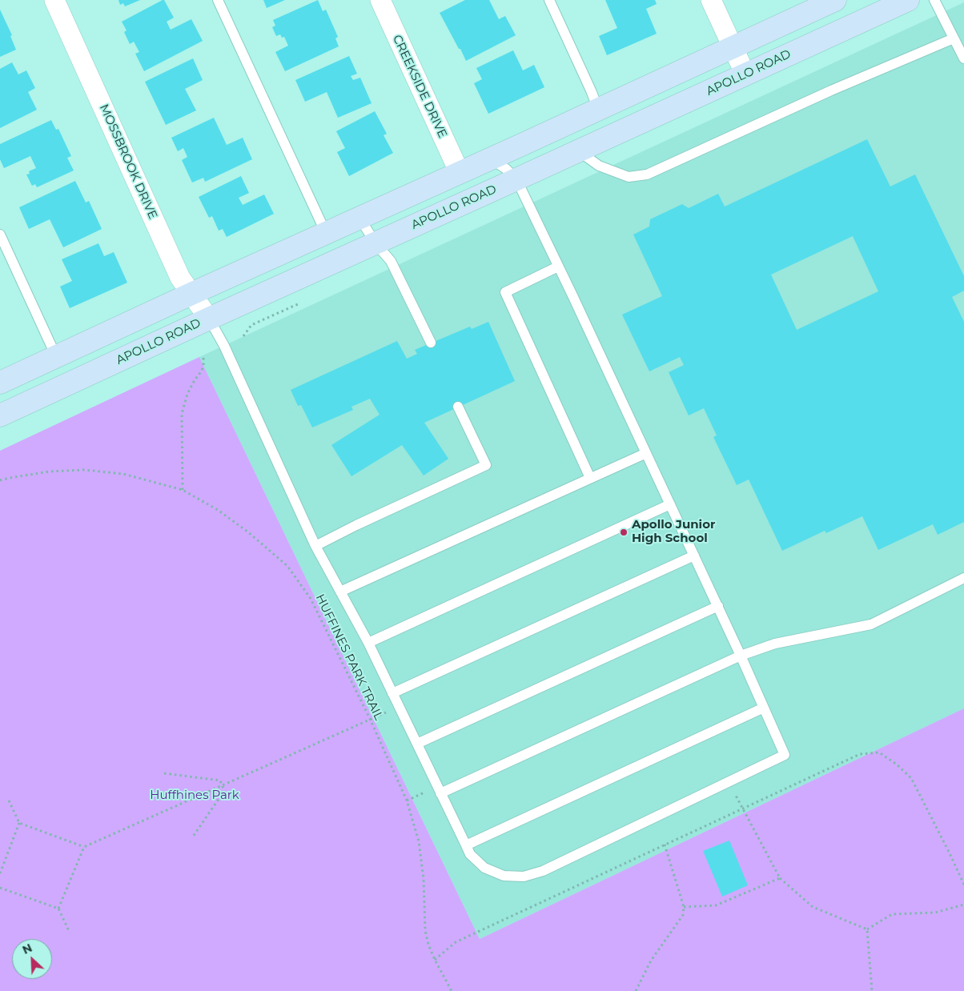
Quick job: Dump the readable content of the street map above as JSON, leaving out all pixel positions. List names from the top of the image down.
{
  "streets": {
    "street": ["APOLLO ROAD", "CREEKSIDE DRIVE", "MOSSBROOK DRIVE"],
    "path": ["HUFFINES PARK TRAIL"]
  },
  "crossings": [
    ["APOLLO ROAD", "MOSSBROOK DRIVE"]
  ],
  "parks": ["Huffhines Park"],
  "places": ["Apollo Junior High School"],
  "north": "top left"
}
